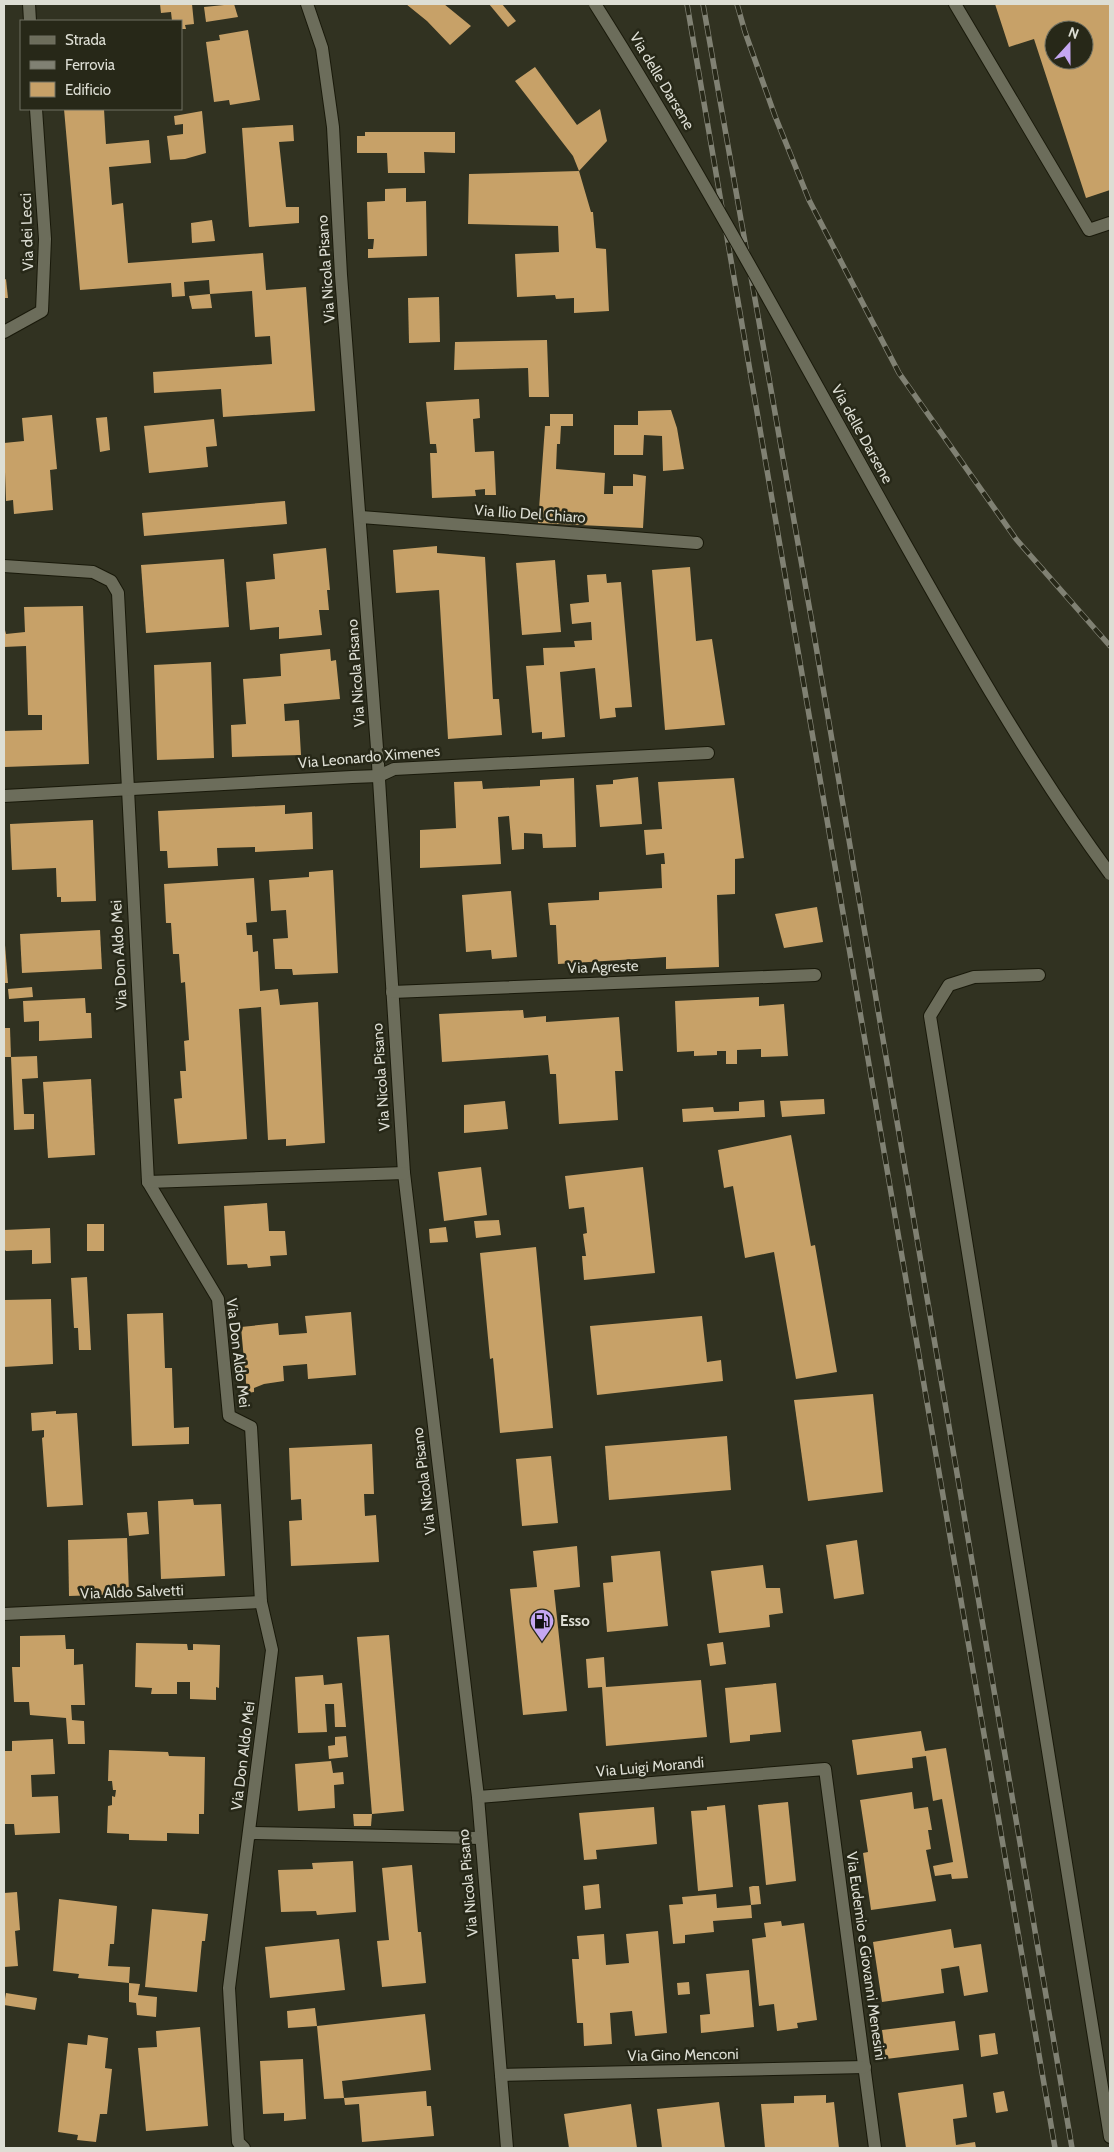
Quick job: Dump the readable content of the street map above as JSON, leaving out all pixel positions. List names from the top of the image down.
{
  "streets": {
    "street": [
      "Via delle Darsene",
      "Via dei Lecci",
      "Via Nicola Pisano",
      "Via Ilio Del Chiaro",
      "Via Leonardo Ximenes",
      "Via Don Aldo Mei",
      "Via Agreste",
      "Via Aldo Salvetti",
      "Via Luigi Morandi",
      "Via Eudemio e Giovanni Menesini",
      "Via Gino Menconi"
    ]
  },
  "crossings": [
    ["Via Nicola Pisano", "Via Ilio Del Chiaro"],
    ["Via Nicola Pisano", "Via Leonardo Ximenes"],
    ["Via Nicola Pisano", "Via Agreste"],
    ["Via Nicola Pisano", "Via Luigi Morandi"],
    ["Via Nicola Pisano", "Via Gino Menconi"],
    ["Via Leonardo Ximenes", "Via Don Aldo Mei"],
    ["Via Don Aldo Mei", "Via Aldo Salvetti"],
    ["Via Luigi Morandi", "Via Eudemio e Giovanni Menesini"],
    ["Via Eudemio e Giovanni Menesini", "Via Gino Menconi"]
  ],
  "places": {
    "fuel station": ["Esso"]
  },
  "legend": ["Strada", "Ferrovia", "Edificio"],
  "north": "top"
}
